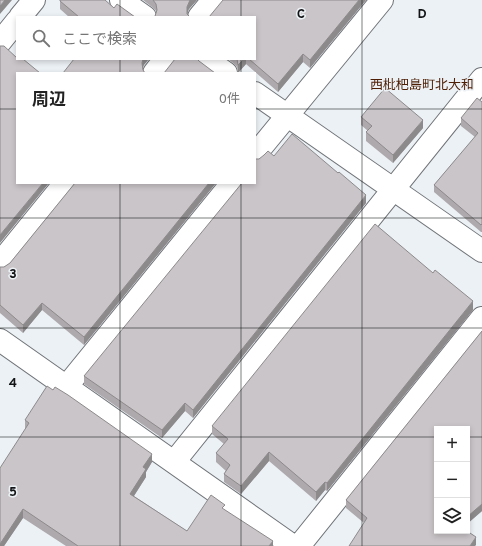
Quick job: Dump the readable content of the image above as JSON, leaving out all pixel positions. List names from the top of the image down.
{
  "districts": ["西枇杷島町北大和"],
  "page": {
    "search": "ここで検索",
    "heading": ["周辺", "0件"],
    "map_buttons": ["+", "−"]
  },
  "grid": {
    "columns": ["C", "D"],
    "rows": ["3", "4", "5"]
  }
}
